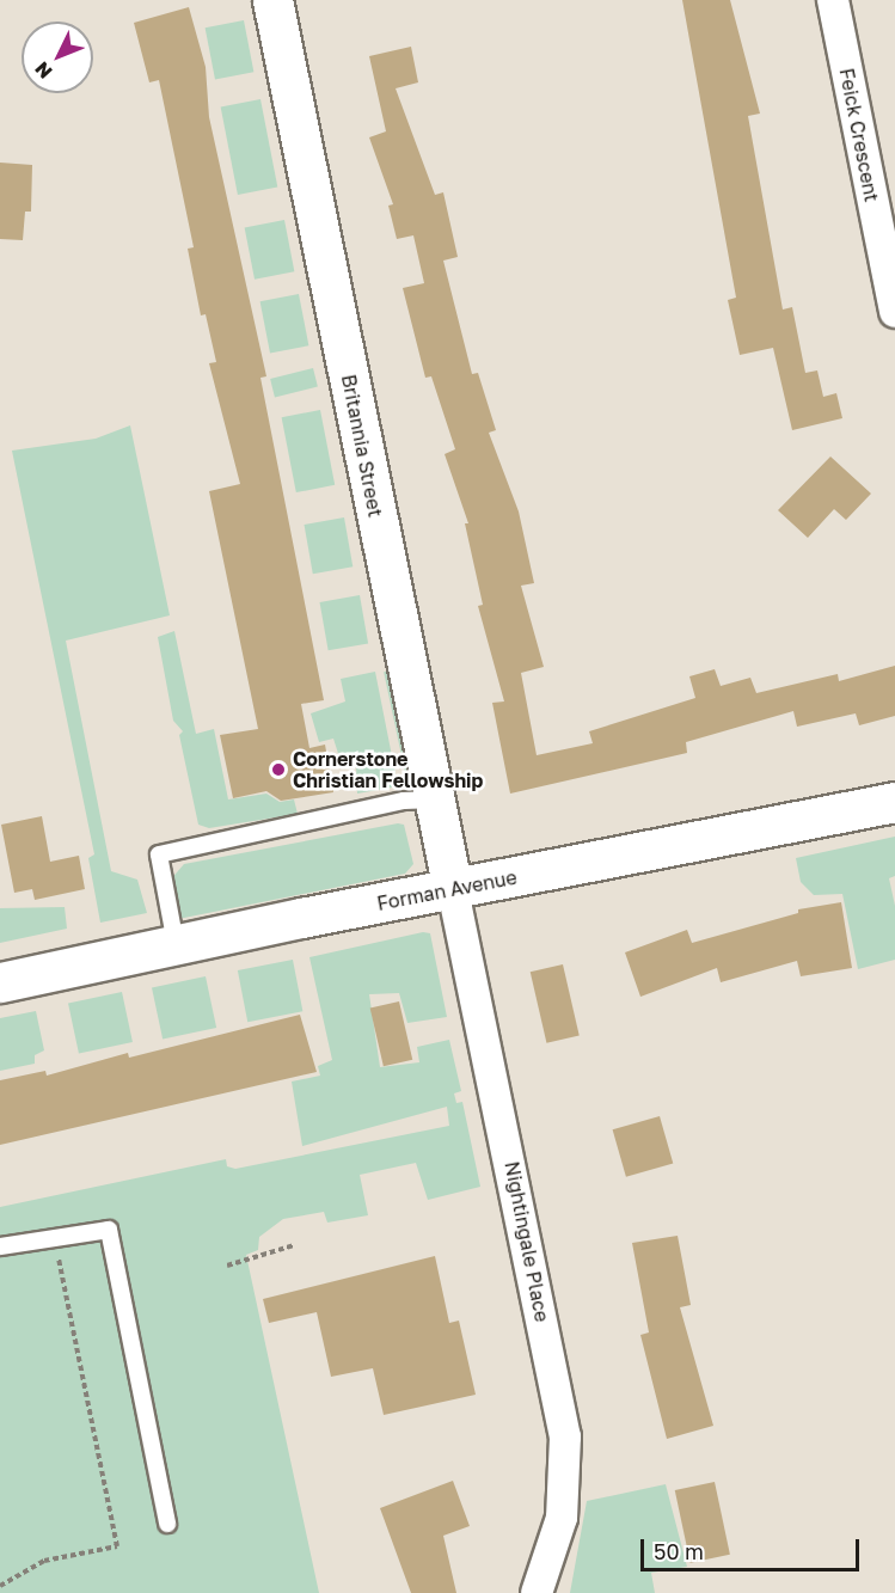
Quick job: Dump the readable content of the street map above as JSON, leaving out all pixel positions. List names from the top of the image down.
{
  "streets": {
    "street": [
      "Feick Crescent",
      "Britannia Street",
      "Forman Avenue",
      "Nightingale Place"
    ]
  },
  "crossings": [
    ["Britannia Street", "Forman Avenue"],
    ["Britannia Street", "Nightingale Place"],
    ["Forman Avenue", "Nightingale Place"]
  ],
  "places": ["Cornerstone Christian Fellowship"],
  "scale_bar": "50 m",
  "north": "bottom left"
}
